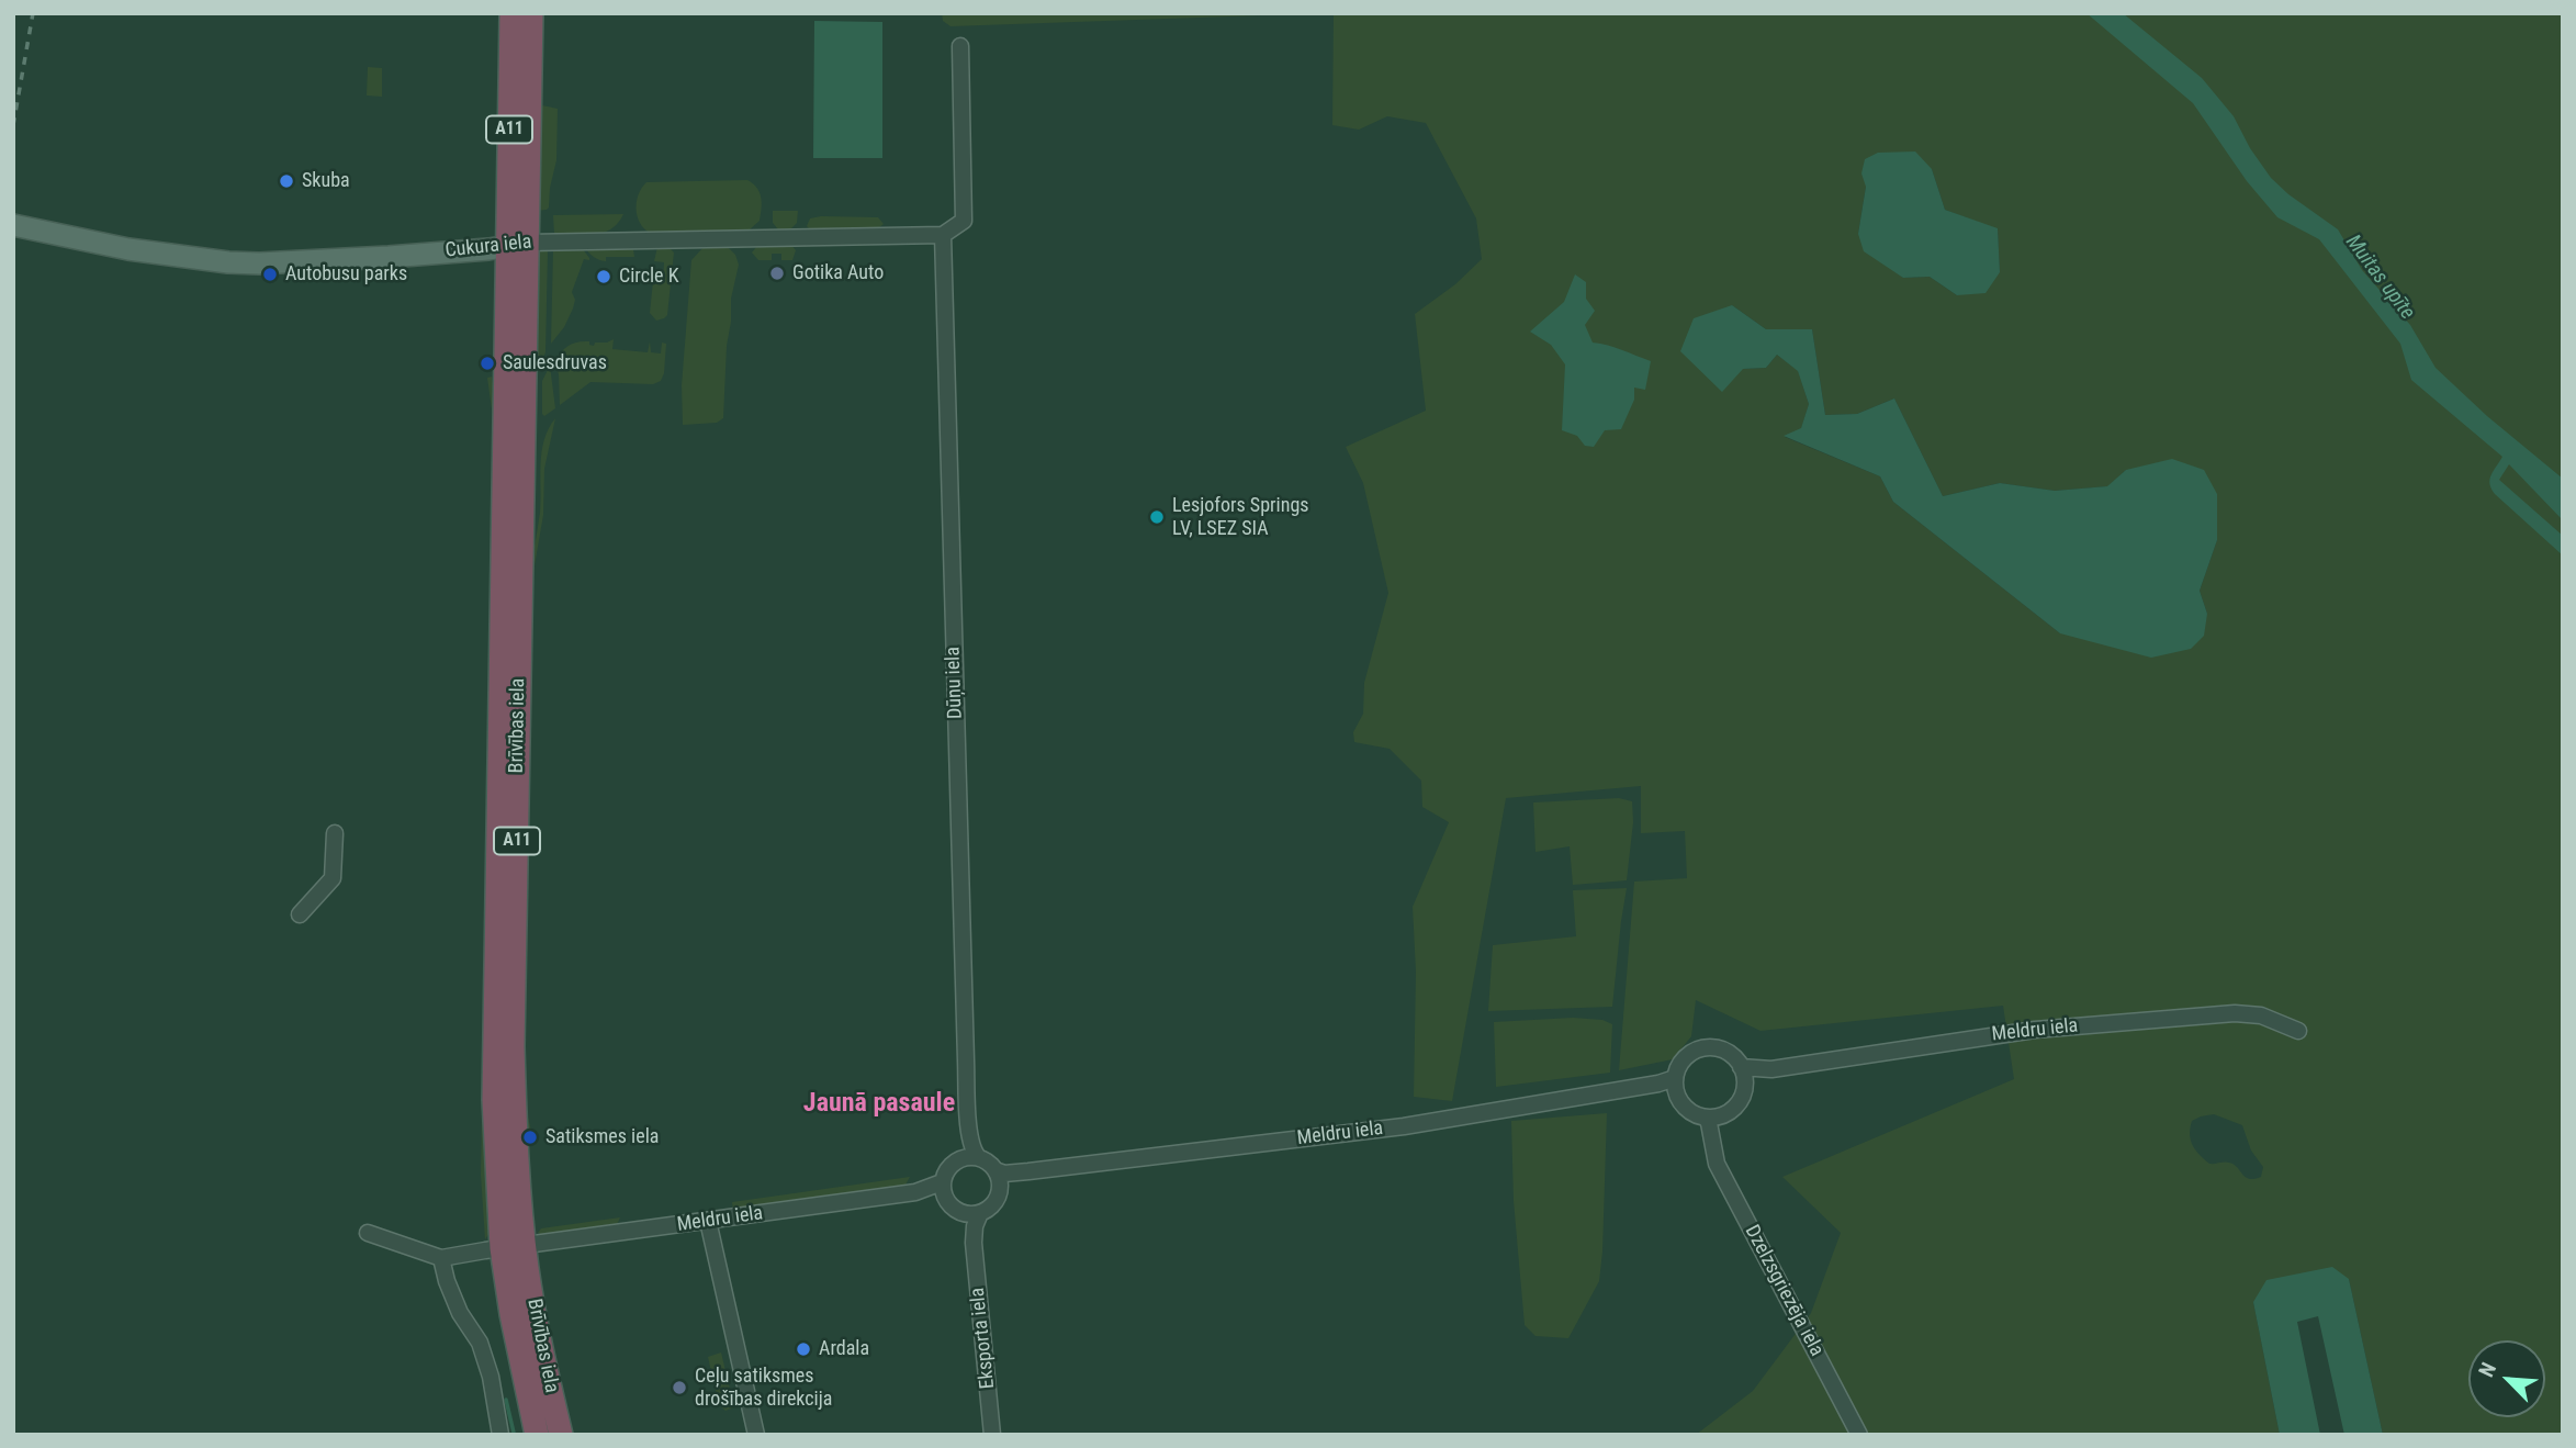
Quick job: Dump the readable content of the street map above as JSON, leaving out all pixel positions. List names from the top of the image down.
{
  "streets": {
    "highway": ["A11", "Brīvības iela"],
    "main road": ["Cukura iela"],
    "street": [
      "Dūņu iela",
      "Meldru iela",
      "Dzelzsgriezēja iela",
      "Eksporta iela"
    ]
  },
  "crossings": [
    ["Cukura iela", "Dūņu iela"],
    ["Cukura iela", "Brīvības iela"],
    ["Dūņu iela", "Meldru iela"],
    ["Dūņu iela", "Eksporta iela"],
    ["Brīvības iela", "Meldru iela"],
    ["Meldru iela", "Dzelzsgriezēja iela"],
    ["Meldru iela", "Eksporta iela"]
  ],
  "districts": ["Jaunā pasaule"],
  "water": ["Muitas upīte"],
  "places": [
    "Skuba",
    "Gotika Auto",
    "Autobusu parks",
    "Circle K",
    "Saulesdruvas",
    "Lesjofors Springs LV, LSEZ SIA",
    "Satiksmes iela",
    "Ardala",
    "Ceļu satiksmes drošības direkcija"
  ],
  "north": "top left"
}
